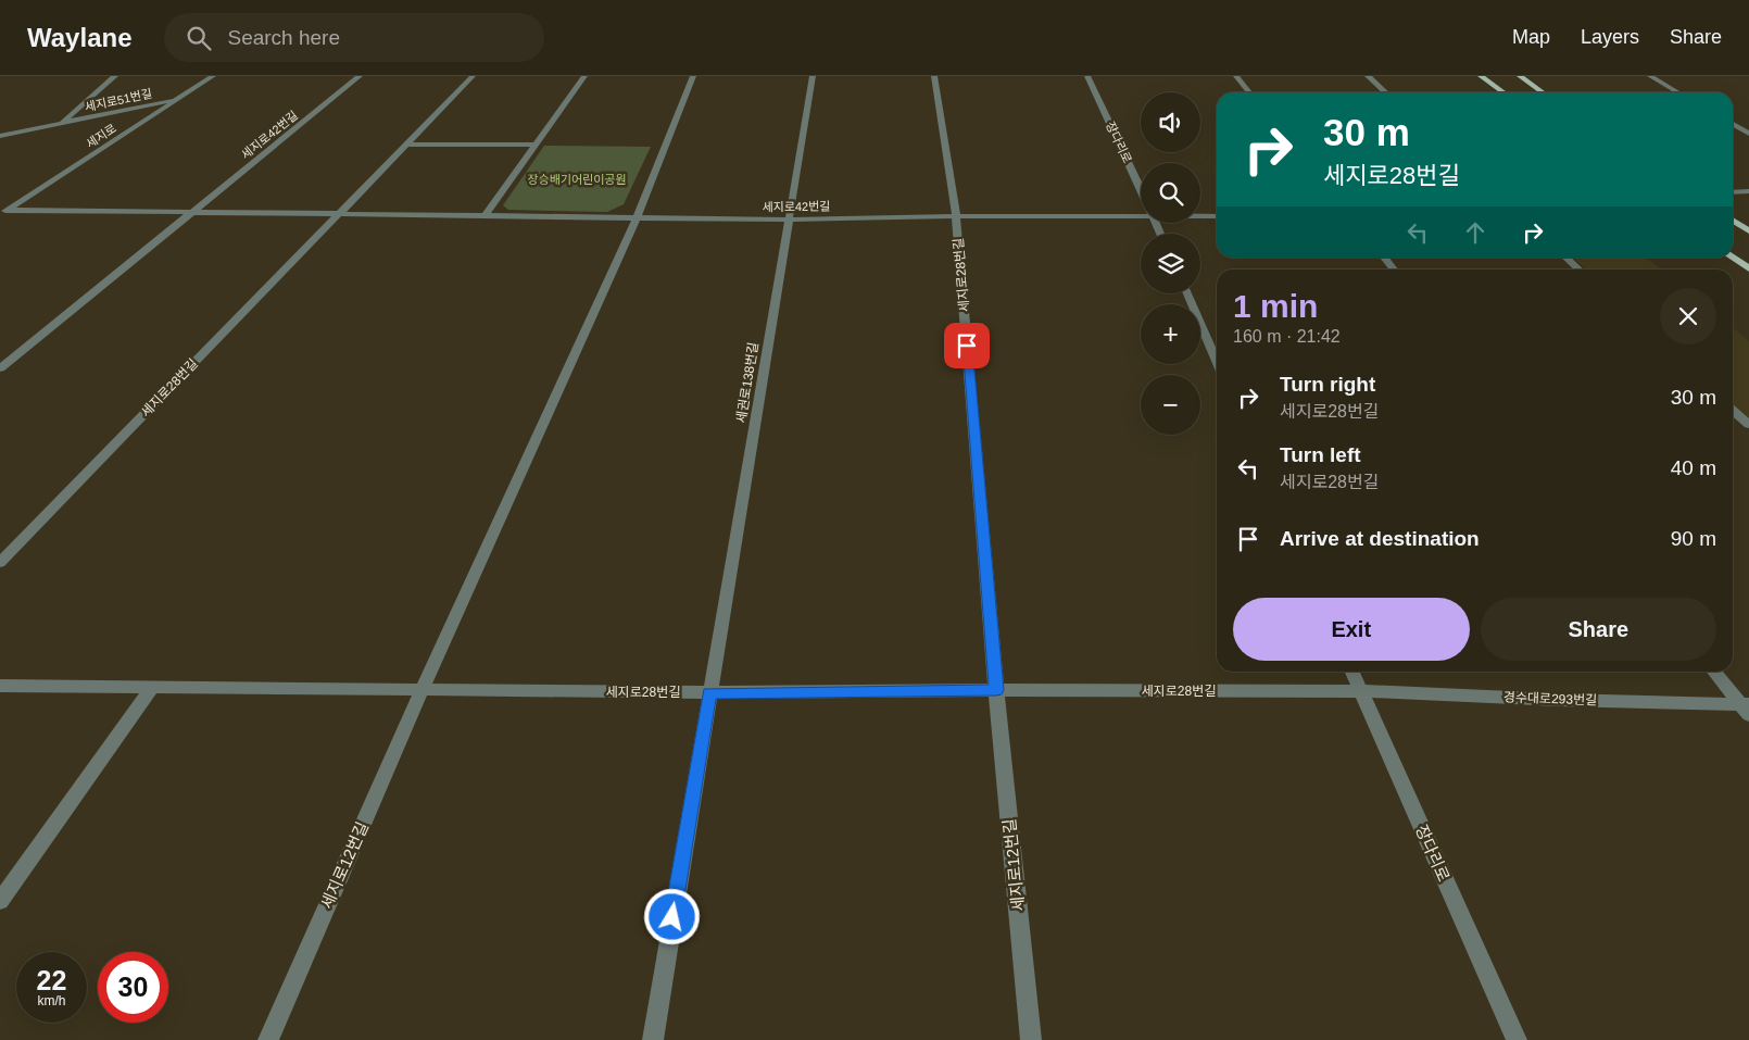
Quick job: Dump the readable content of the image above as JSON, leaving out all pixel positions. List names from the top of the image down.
{
  "streets": {
    "street": [
      "세지로51번길",
      "세지로42번길",
      "세지로",
      "장다리로",
      "세지로28번길",
      "세권로138번길",
      "경수대로293번길",
      "세지로12번길"
    ]
  },
  "crossings": [
    ["세지로51번길", "세지로"],
    ["세지로42번길", "세지로"],
    ["세지로42번길", "세지로28번길"],
    ["세지로42번길", "세권로138번길"],
    ["장다리로", "세지로28번길"],
    ["장다리로", "경수대로293번길"],
    ["세지로28번길", "세권로138번길"],
    ["세지로28번길", "경수대로293번길"],
    ["세지로28번길", "세지로12번길"]
  ],
  "parks": ["장승배기어린이공원"],
  "page": {
    "header": "Waylane",
    "search": "Search here",
    "nav": ["Map", "Layers", "Share"],
    "map_buttons": ["+", "−"],
    "turn": ["30 m", "세지로28번길"],
    "heading": ["1 min", "160 m · 21:42"],
    "list": [
      {
        "name": "Turn right",
        "note": "세지로28번길",
        "value": "30 m"
      },
      {
        "name": "Turn left",
        "note": "세지로28번길",
        "value": "40 m"
      },
      {
        "name": "Arrive at destination",
        "value": "90 m"
      }
    ],
    "buttons": ["Exit", "Share"],
    "speed": "22 km/h",
    "limit": "30"
  }
}
